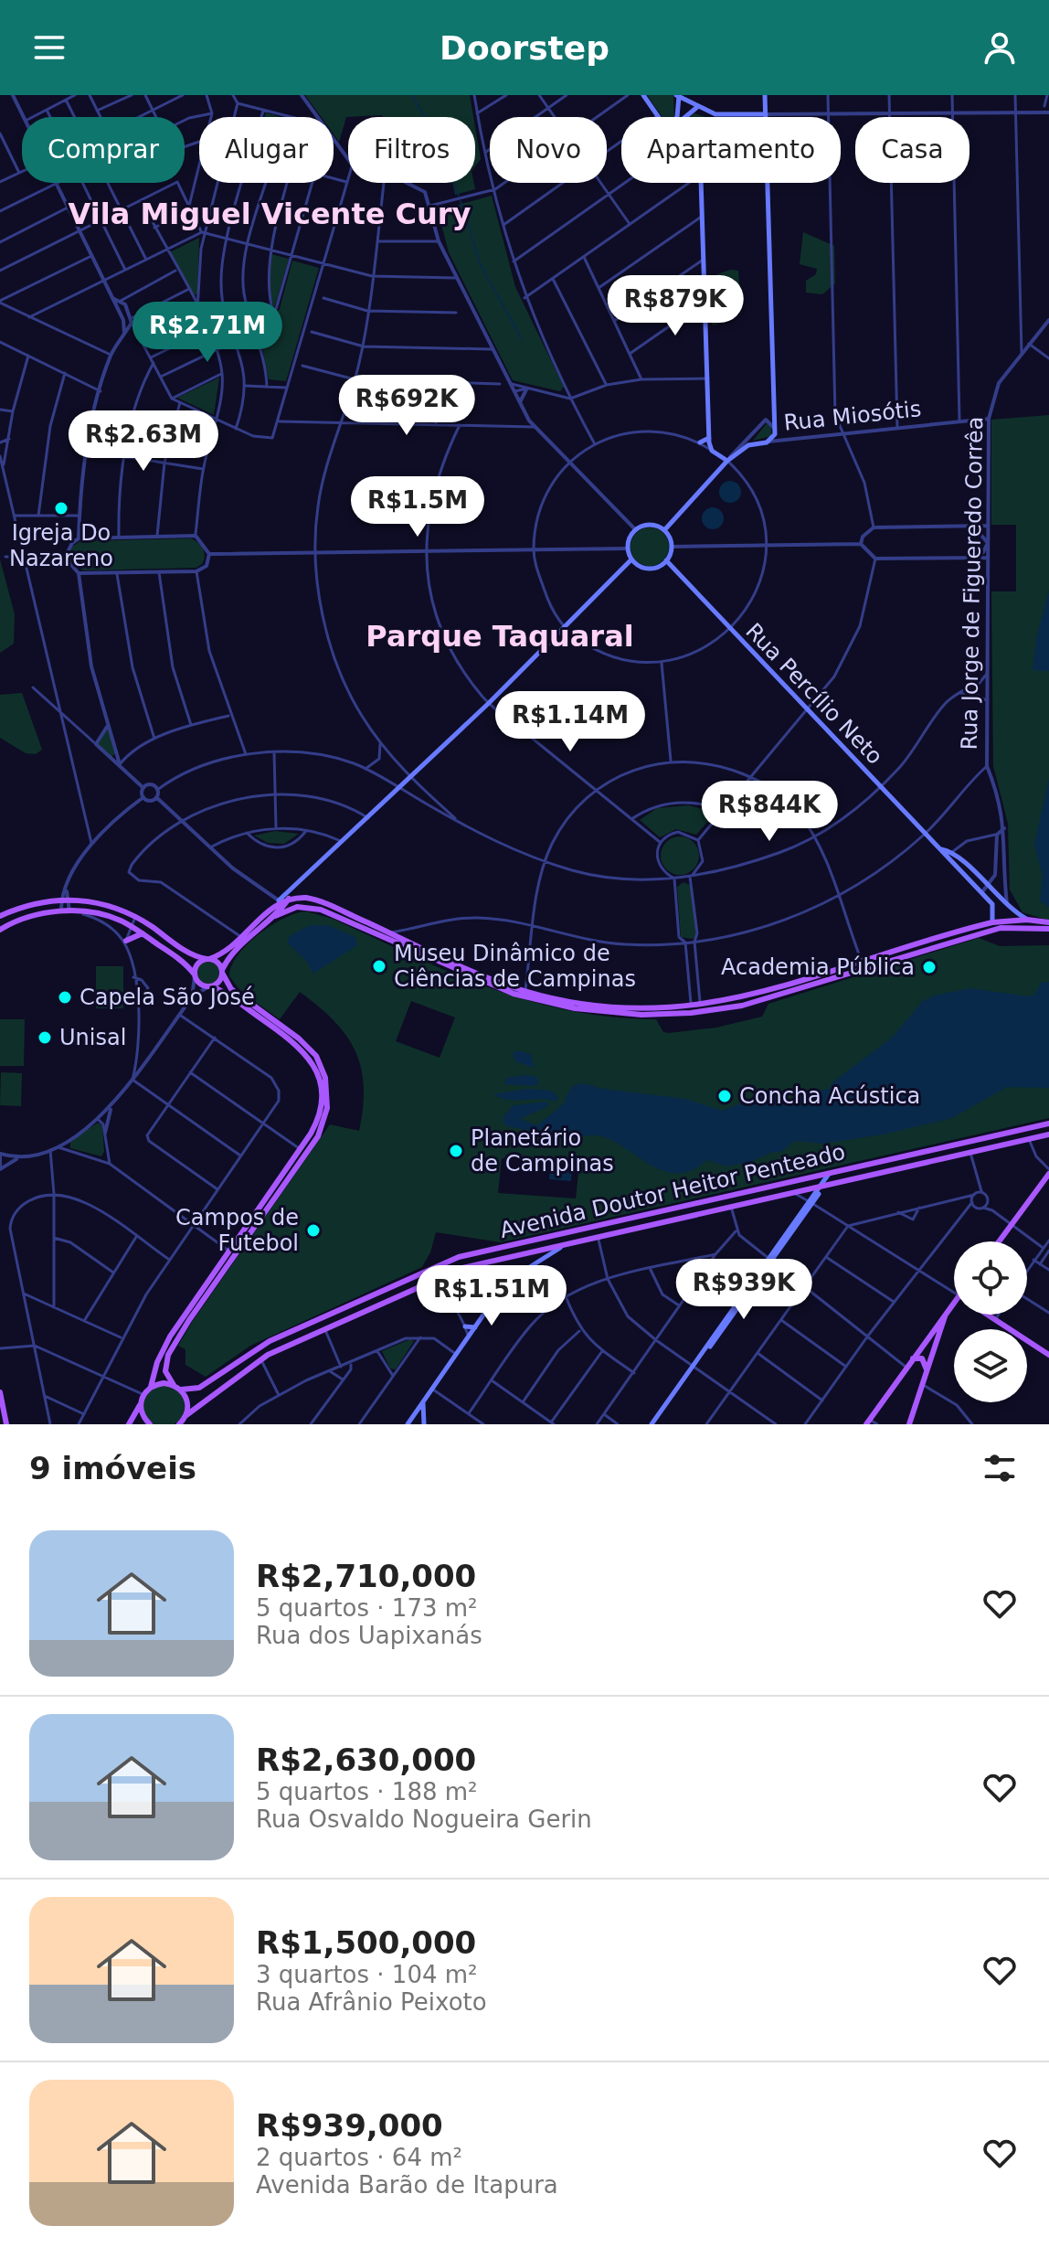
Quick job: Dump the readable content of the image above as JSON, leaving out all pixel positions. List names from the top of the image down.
{
  "streets": {
    "main road": ["Rua Miosótis", "Rua Percílio Neto", "Avenida Doutor Heitor Penteado"],
    "street": ["Rua Jorge de Figueredo Corrêa"]
  },
  "crossings": [
    ["Rua Miosótis", "Rua Jorge de Figueredo Corrêa"],
    ["Rua Miosótis", "Rua Percílio Neto"]
  ],
  "districts": ["Vila Miguel Vicente Cury", "Parque Taquaral"],
  "places": [
    "Igreja Do Nazareno",
    "Museu Dinâmico de Ciências de Campinas",
    "Academia Pública",
    "Capela São José",
    "Unisal",
    "Concha Acústica",
    "Planetário de Campinas",
    "Campos de Futebol"
  ],
  "page": {
    "header": "Doorstep",
    "chip": [
      "Comprar",
      "Alugar",
      "Filtros",
      "Novo",
      "Apartamento",
      "Casa"
    ],
    "price": [
      "R$879K",
      "R$2.71M",
      "R$692K",
      "R$2.63M",
      "R$1.5M",
      "R$1.14M",
      "R$844K",
      "R$939K",
      "R$1.51M"
    ],
    "heading": "9 imóveis",
    "list": [
      {
        "name": "R$2,710,000",
        "note": "5 quartos · 173 m² · Rua dos Uapixanás"
      },
      {
        "name": "R$2,630,000",
        "note": "5 quartos · 188 m² · Rua Osvaldo Nogueira Gerin"
      },
      {
        "name": "R$1,500,000",
        "note": "3 quartos · 104 m² · Rua Afrânio Peixoto"
      },
      {
        "name": "R$939,000",
        "note": "2 quartos · 64 m² · Avenida Barão de Itapura"
      }
    ]
  }
}
